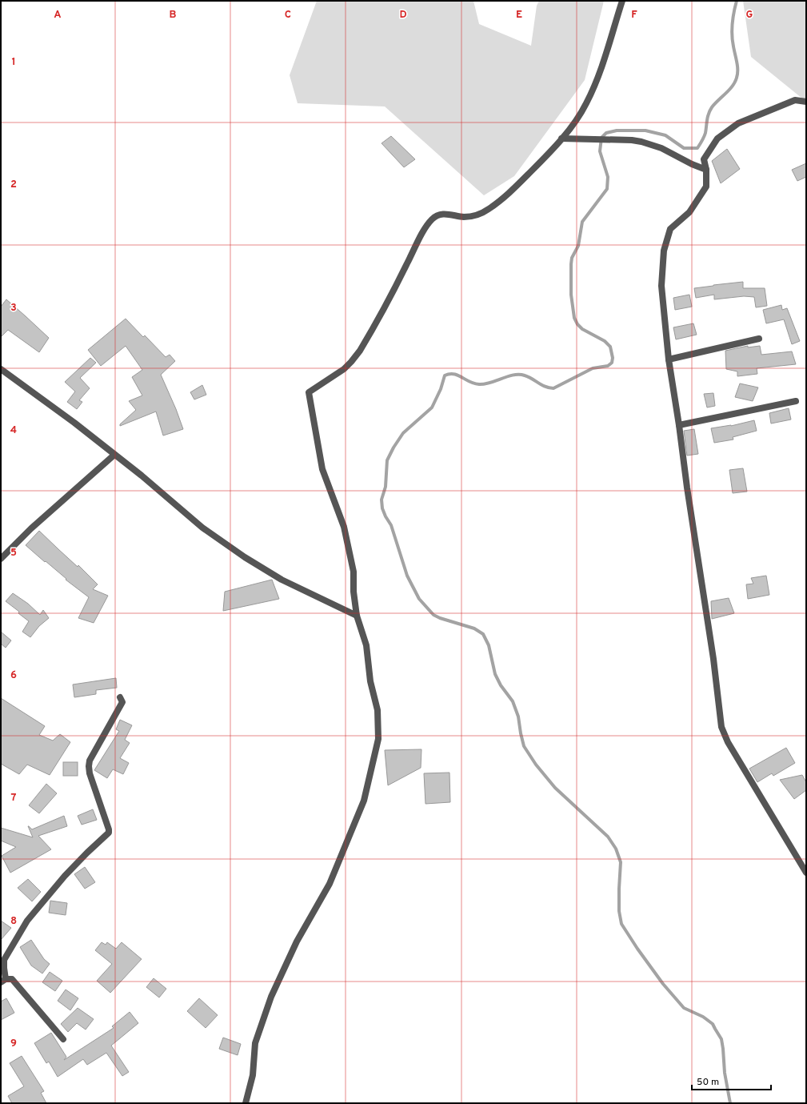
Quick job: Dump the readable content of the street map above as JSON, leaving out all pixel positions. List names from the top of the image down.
{
  "scale_bar": "50 m",
  "grid": {
    "columns": [
      "A",
      "B",
      "C",
      "D",
      "E",
      "F",
      "G"
    ],
    "rows": [
      "1",
      "2",
      "3",
      "4",
      "5",
      "6",
      "7",
      "8",
      "9"
    ]
  }
}
